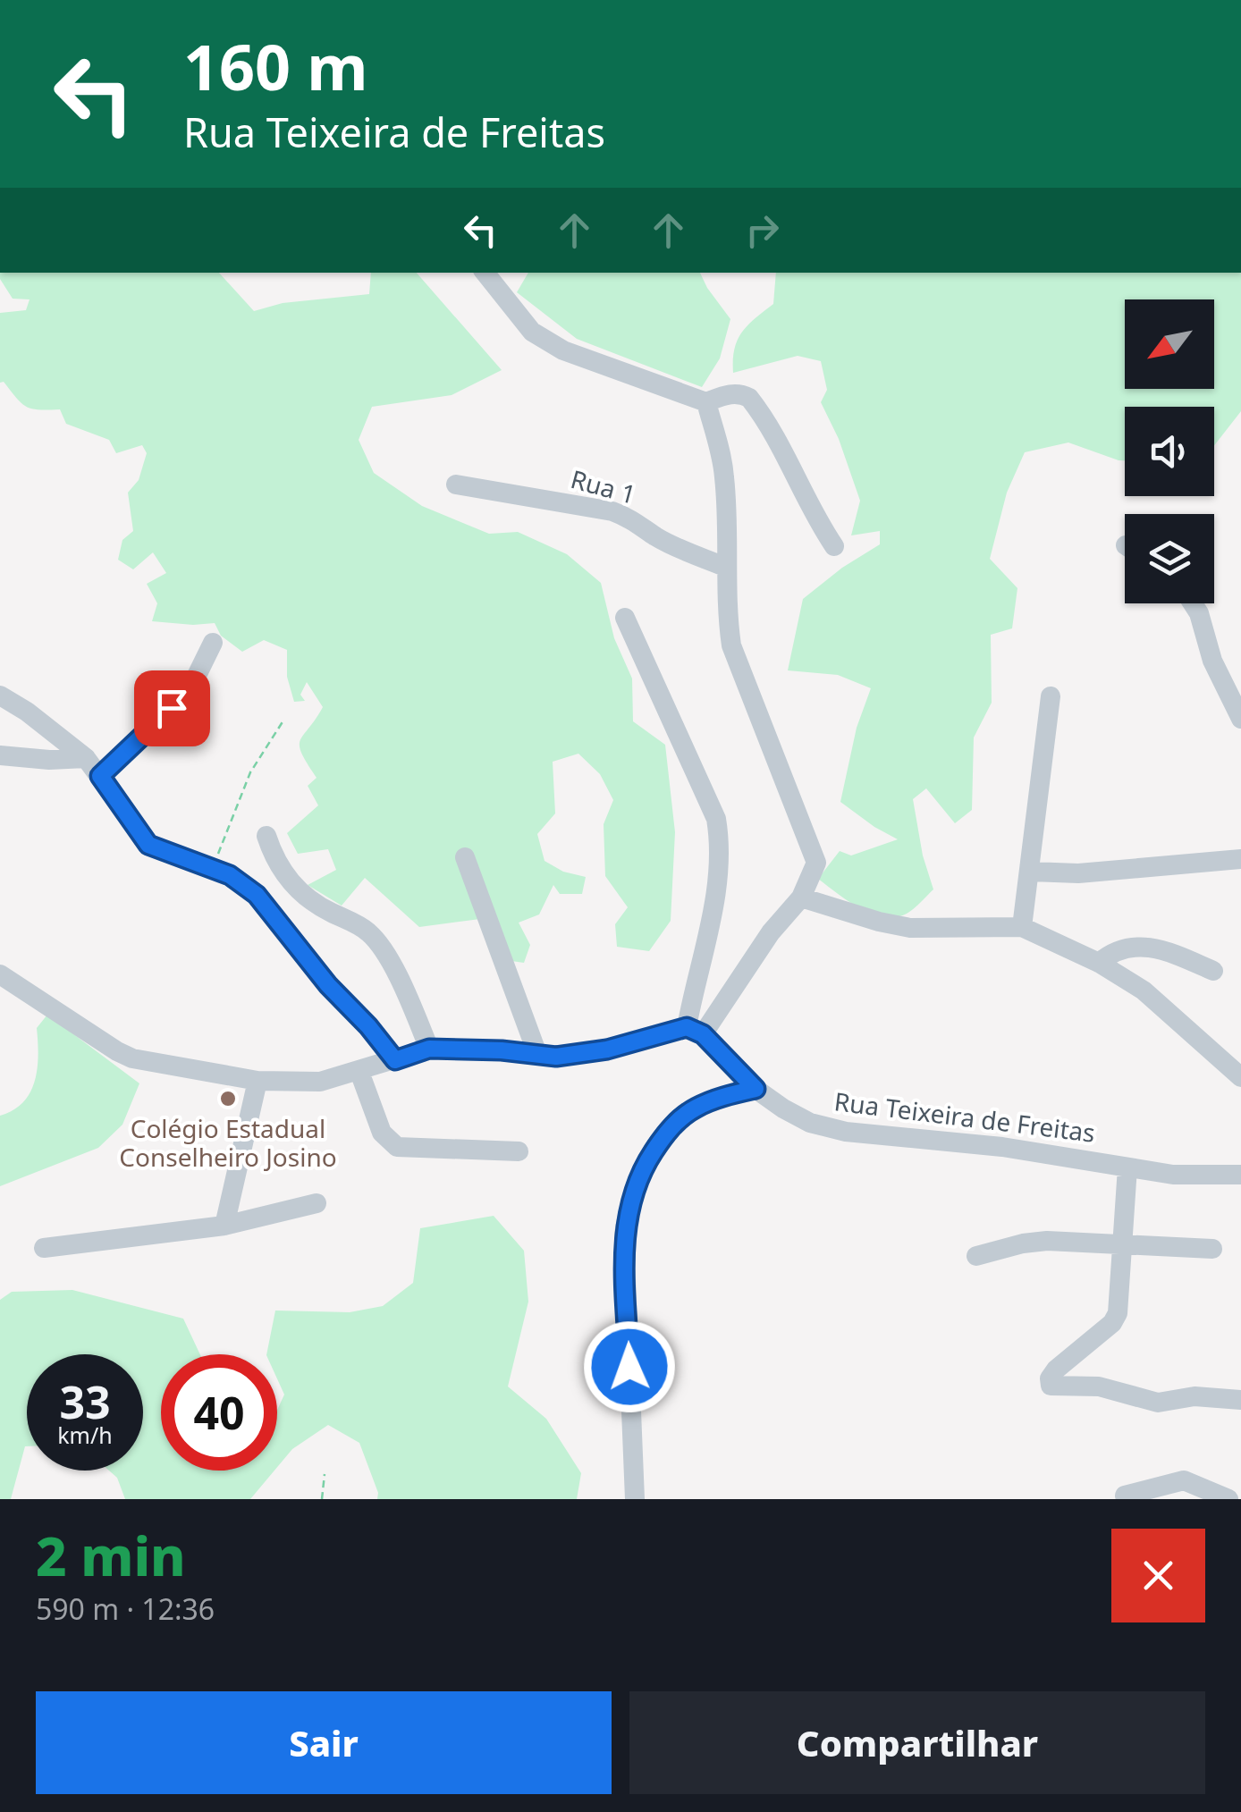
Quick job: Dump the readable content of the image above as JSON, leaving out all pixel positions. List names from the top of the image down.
{
  "streets": {
    "street": ["Rua 1", "Rua Teixeira de Freitas"]
  },
  "places": ["Colégio Estadual Conselheiro Josino"],
  "north": "bottom left",
  "page": {
    "turn": ["160 m", "Rua Teixeira de Freitas"],
    "speed": "33 km/h",
    "limit": "40",
    "heading": ["2 min", "590 m · 12:36"],
    "buttons": ["Sair", "Compartilhar"]
  }
}
